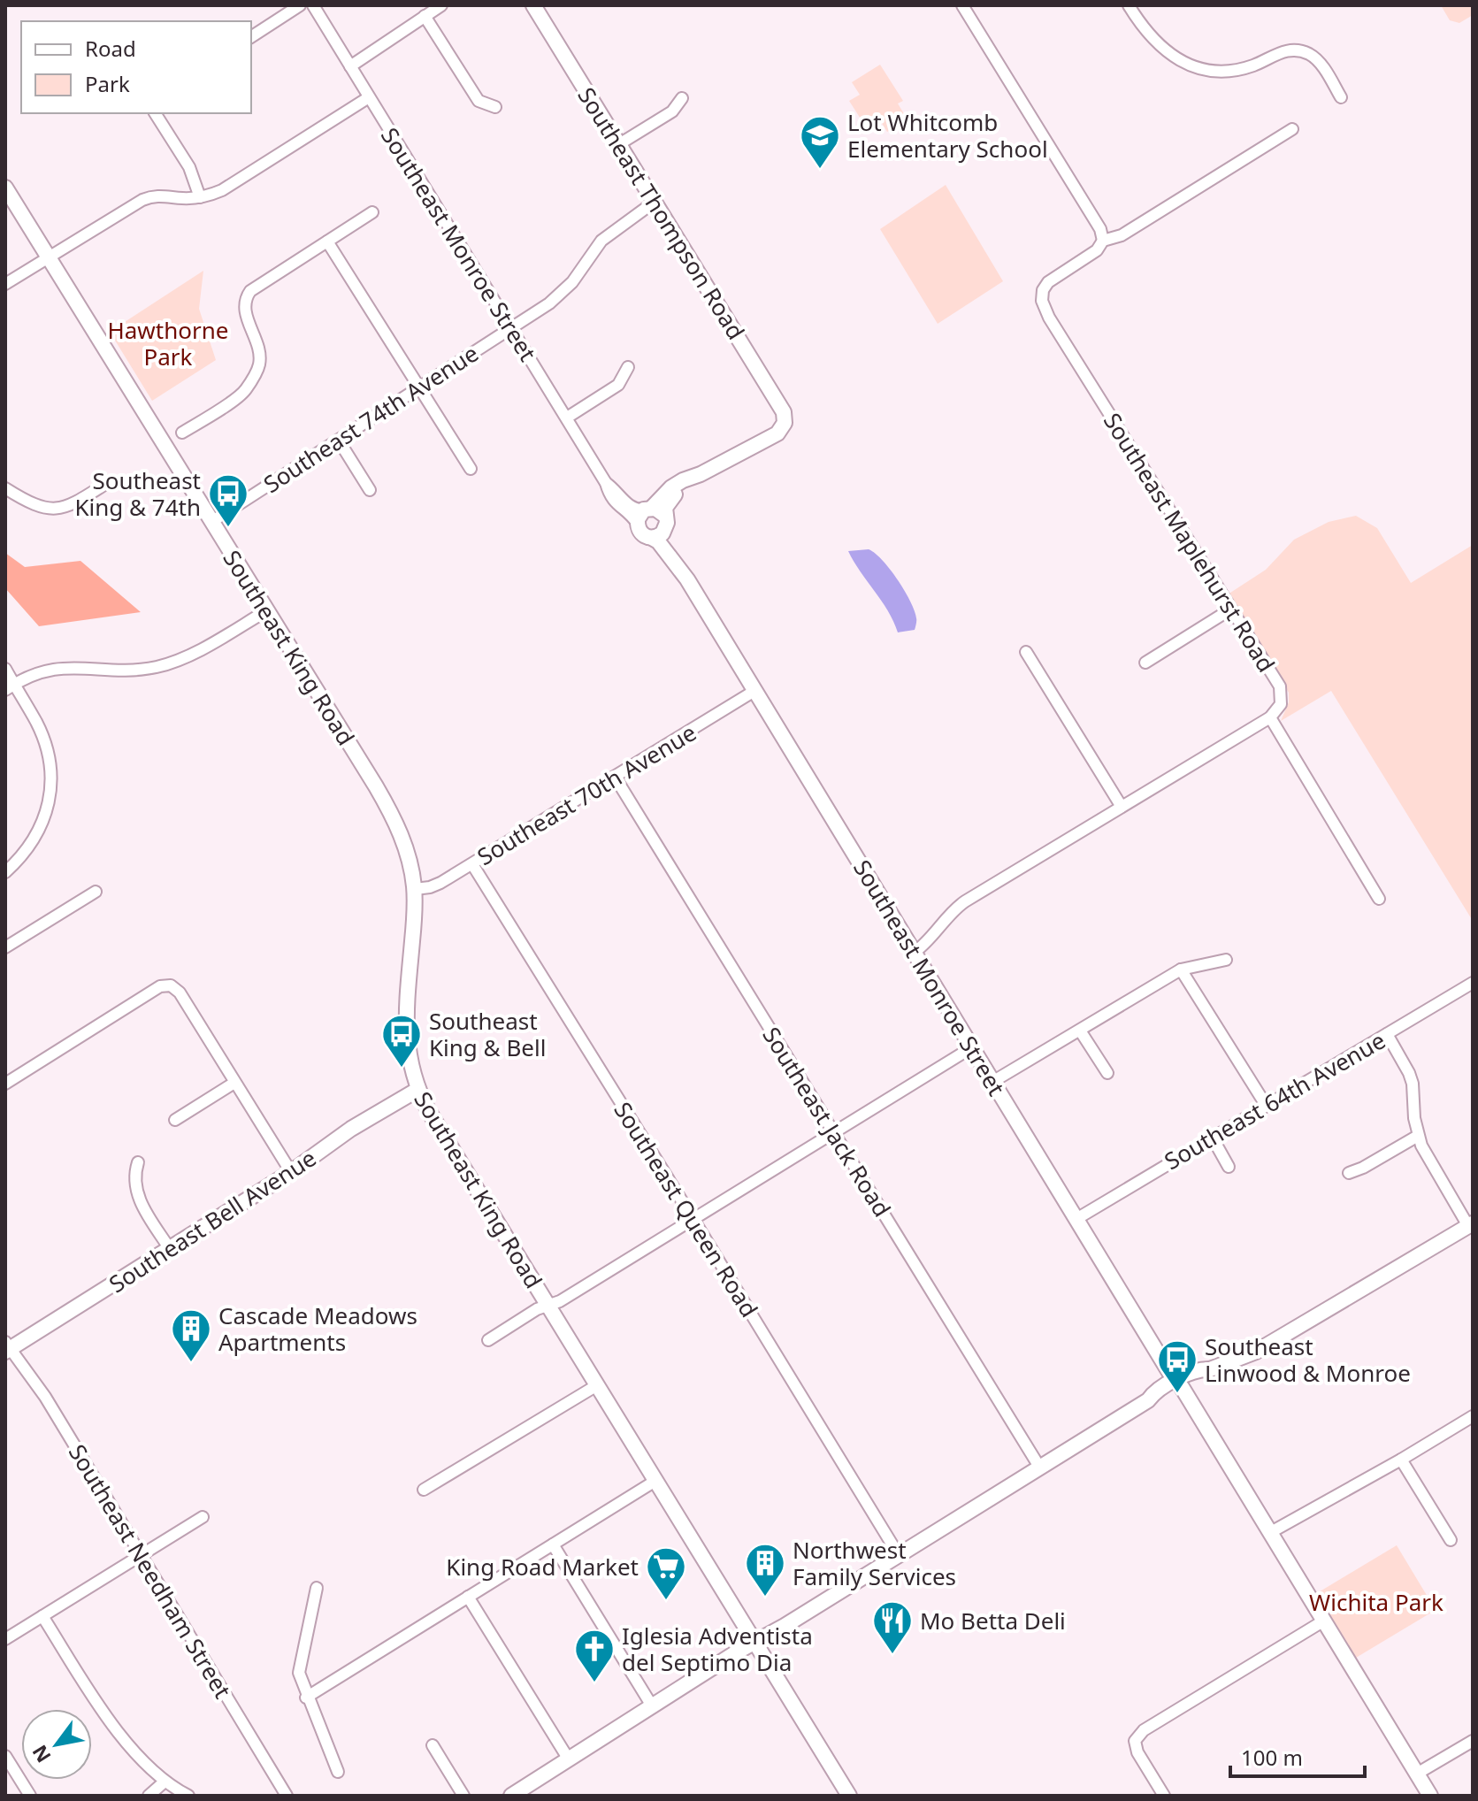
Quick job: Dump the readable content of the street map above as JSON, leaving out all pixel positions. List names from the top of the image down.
{
  "streets": {
    "main road": [
      "Southeast Thompson Road",
      "Southeast Monroe Street",
      "Southeast King Road",
      "Southeast Bell Avenue"
    ],
    "street": [
      "Southeast 74th Avenue",
      "Southeast Maplehurst Road",
      "Southeast 70th Avenue",
      "Southeast 64th Avenue",
      "Southeast Jack Road",
      "Southeast Queen Road",
      "Southeast Needham Street"
    ]
  },
  "crossings": [
    ["Southeast Thompson Road", "Southeast Monroe Street"],
    ["Southeast Thompson Road", "Southeast 74th Avenue"],
    ["Southeast Monroe Street", "Southeast 74th Avenue"],
    ["Southeast Monroe Street", "Southeast 70th Avenue"],
    ["Southeast Monroe Street", "Southeast 64th Avenue"],
    ["Southeast 74th Avenue", "Southeast King Road"],
    ["Southeast King Road", "Southeast 70th Avenue"],
    ["Southeast King Road", "Southeast Bell Avenue"],
    ["Southeast 70th Avenue", "Southeast Jack Road"],
    ["Southeast 70th Avenue", "Southeast Queen Road"],
    ["Southeast Bell Avenue", "Southeast Needham Street"]
  ],
  "parks": ["Hawthorne Park", "Wichita Park"],
  "places": {
    "school or university": ["Lot Whitcomb Elementary School"],
    "bus stop": ["Southeast King & 74th", "Southeast King & Bell", "Southeast Linwood & Monroe"],
    "building": ["Cascade Meadows Apartments", "Northwest Family Services"],
    "supermarket": ["King Road Market"],
    "restaurant": ["Mo Betta Deli"],
    "church": ["Iglesia Adventista del Septimo Dia"]
  },
  "legend": ["Road", "Park"],
  "scale_bar": "100 m",
  "north": "bottom left"
}
